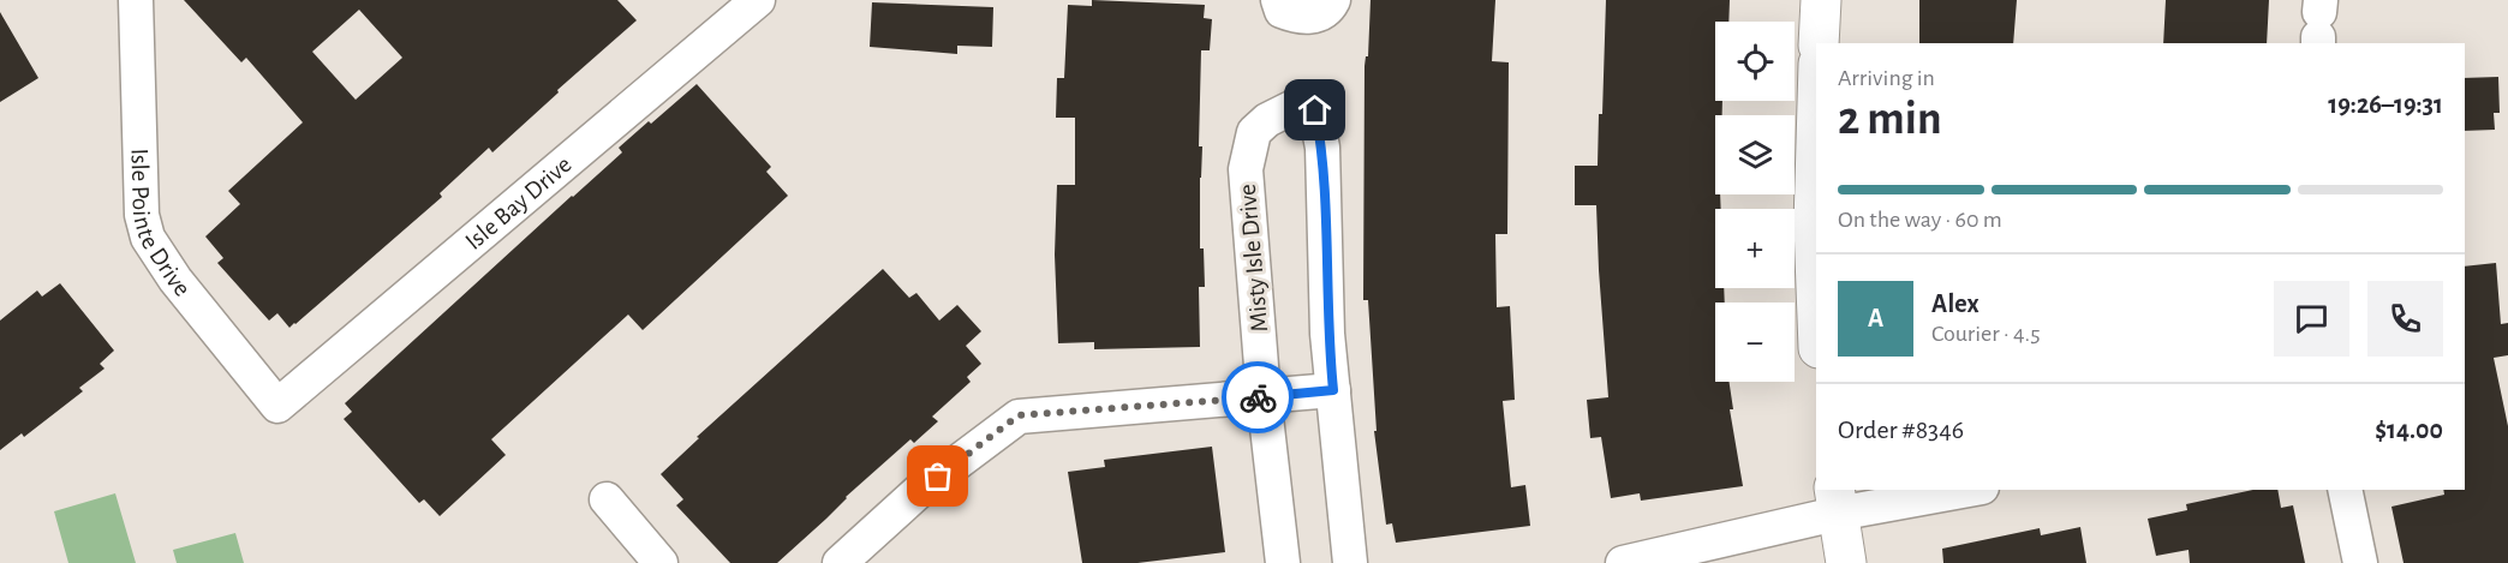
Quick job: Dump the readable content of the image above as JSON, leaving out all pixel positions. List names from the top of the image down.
{
  "streets": {
    "street": ["Isle Bay Drive", "Isle Pointe Drive", "Misty Isle Drive"]
  },
  "crossings": [
    ["Isle Bay Drive", "Isle Pointe Drive"]
  ],
  "page": {
    "map_buttons": ["+", "−"],
    "heading": ["2 min", "Arriving in", "19:26–19:31"],
    "panel": [
      "Alex",
      "Courier · 4.5",
      "Order #8346",
      "$14.00"
    ],
    "bar": "On the way · 60 m",
    "round": "A"
  }
}
